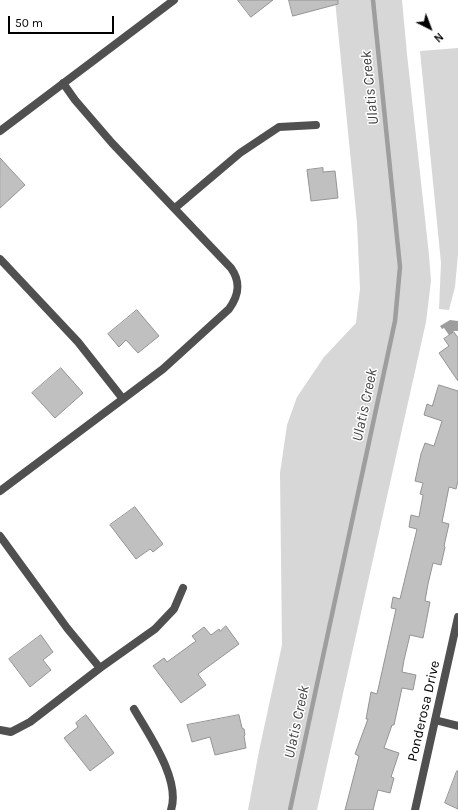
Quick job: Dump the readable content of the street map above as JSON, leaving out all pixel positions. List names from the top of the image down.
{
  "streets": {
    "street": ["Ponderosa Drive"]
  },
  "water": ["Ulatis Creek"],
  "scale_bar": "50 m",
  "north": "bottom right"
}
